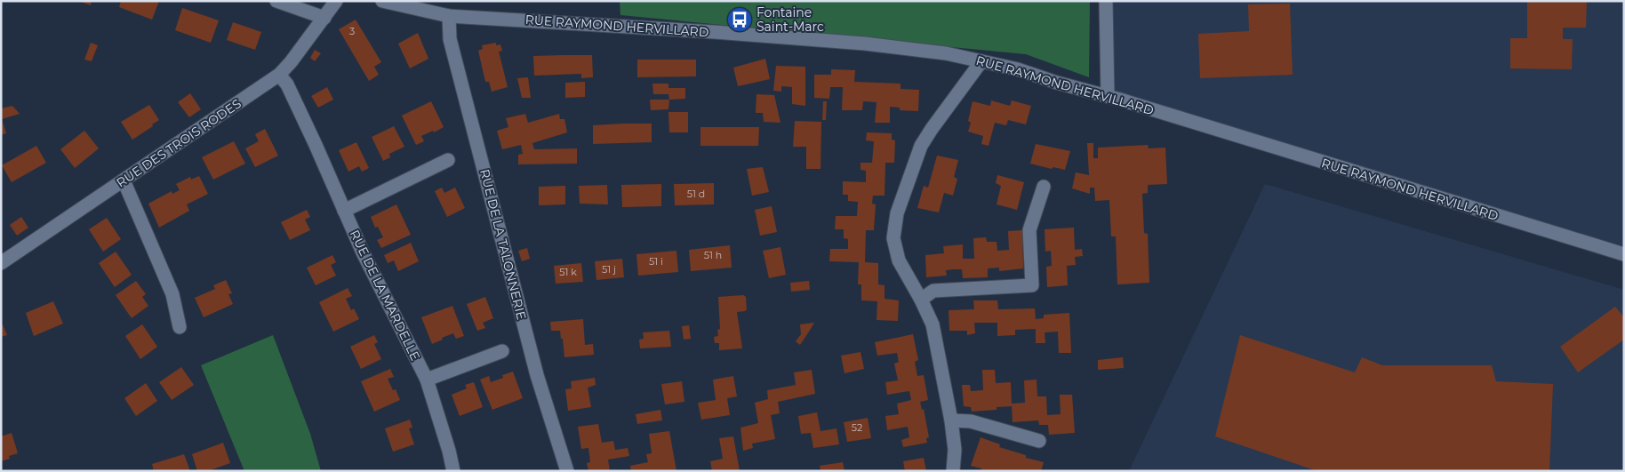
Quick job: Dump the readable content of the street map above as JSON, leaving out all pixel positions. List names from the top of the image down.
{
  "streets": {
    "street": [
      "RUE RAYMOND HERVILLARD",
      "RUE DES TROIS RODES",
      "RUE DE LA TALONNERIE",
      "RUE DE LA MARDELLE"
    ]
  },
  "crossings": [
    ["RUE RAYMOND HERVILLARD", "RUE DE LA TALONNERIE"],
    ["RUE DES TROIS RODES", "RUE DE LA MARDELLE"]
  ],
  "places": {
    "bus stop": ["Fontaine Saint-Marc"]
  },
  "house_numbers": [
    "3",
    "51 d",
    "51 h",
    "51 i",
    "51 j",
    "51 k",
    "52"
  ]
}
